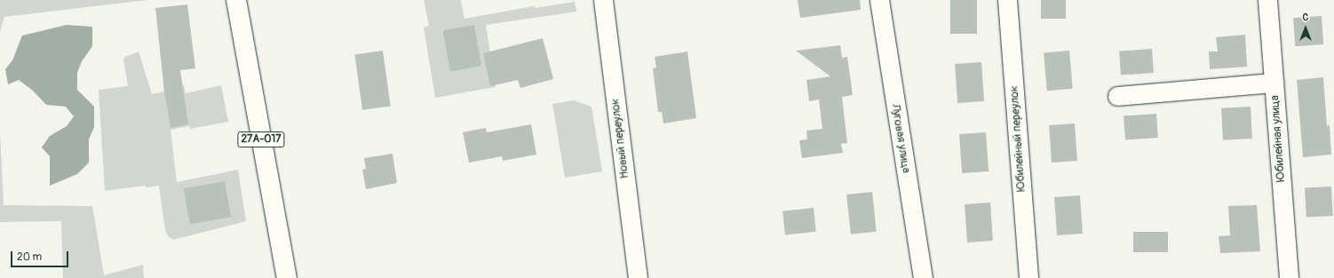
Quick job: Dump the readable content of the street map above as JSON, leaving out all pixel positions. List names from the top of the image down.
{
  "streets": {
    "main road": ["27А-017"],
    "street": [
      "Новый переулок",
      "Луговая улица",
      "Юбилейный переулок",
      "Юбилейная улица"
    ]
  },
  "scale_bar": "20 m",
  "north": "top"
}
